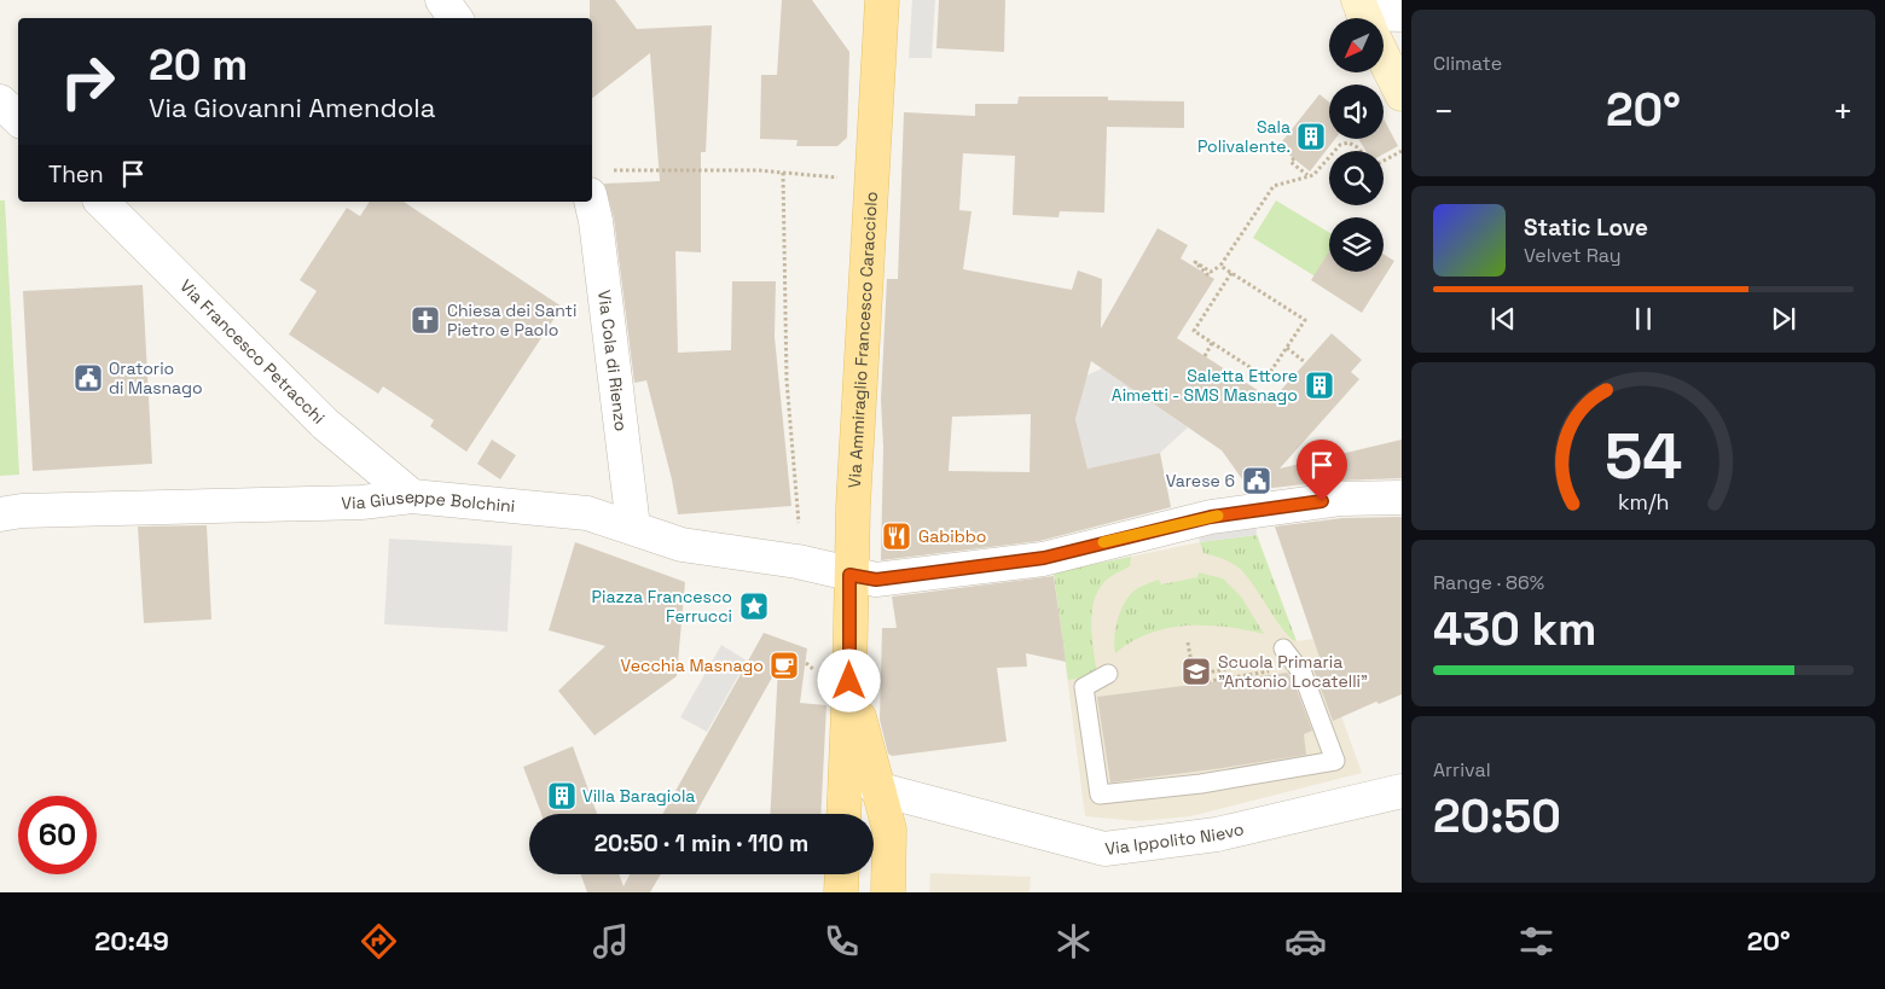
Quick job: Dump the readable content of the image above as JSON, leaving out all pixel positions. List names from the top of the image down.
{
  "streets": {
    "main road": ["Via Ammiraglio Francesco Caracciolo"],
    "street": [
      "Via Francesco Petracchi",
      "Via Cola di Rienzo",
      "Via Giuseppe Bolchini",
      "Via Ippolito Nievo"
    ]
  },
  "crossings": [
    ["Via Ammiraglio Francesco Caracciolo", "Via Giuseppe Bolchini"],
    ["Via Ammiraglio Francesco Caracciolo", "Via Ippolito Nievo"],
    ["Via Francesco Petracchi", "Via Giuseppe Bolchini"],
    ["Via Cola di Rienzo", "Via Giuseppe Bolchini"]
  ],
  "places": {
    "building": ["Sala Polivalente.", "Saletta Ettore Aimetti - SMS Masnago", "Villa Baragiola"],
    "church": ["Chiesa dei Santi Pietro e Paolo"],
    "public building": ["Oratorio di Masnago", "Varese 6"],
    "restaurant": ["Gabibbo"],
    "place": ["Piazza Francesco Ferrucci"],
    "cafe": ["Vecchia Masnago"],
    "school or university": ["Scuola Primaria \"Antonio Locatelli\""]
  },
  "north": "bottom left",
  "page": {
    "tile": [
      "Climate",
      ["Range · 86%", "430 km"],
      ["Arrival", "20:50"]
    ],
    "turn": ["20 m", "Via Giovanni Amendola"],
    "heat": ["−", "20°", "+"],
    "then": "Then",
    "song": ["Static Love", "Velvet Ray"],
    "limit": "60",
    "trip": "20:50 · 1 min · 110 m",
    "tabs": ["20:49", "20°"],
    "gauge": ["54", "km/h"]
  }
}
